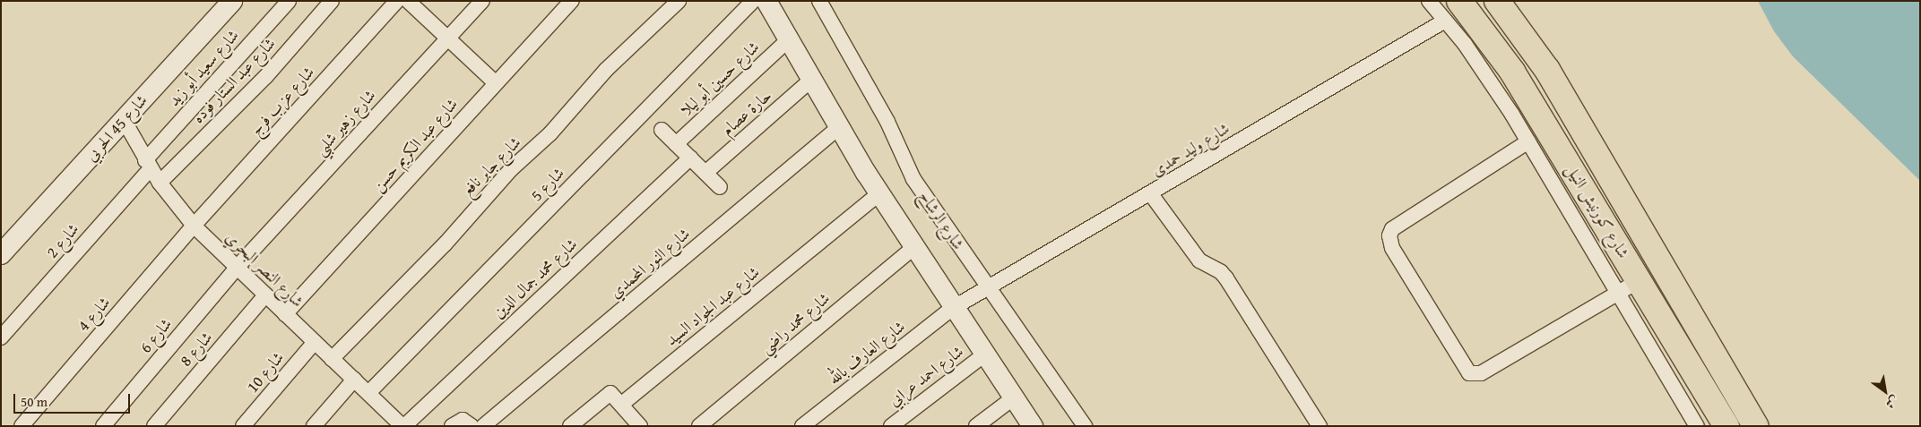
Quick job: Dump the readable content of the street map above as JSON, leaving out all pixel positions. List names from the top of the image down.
{
  "streets": {
    "highway": ["شارع كورنيش النيل"],
    "street": [
      "شارع سعيد أبو زيد",
      "شارع حسين أبو ليلا",
      "شارع عبد الستار فوده",
      "شارع عزب فرج",
      "حارة عصام",
      "شارع زهير شلبي",
      "شارع 45 الحربي",
      "شارع عبد الكريم حسن",
      "شارع وليد حمدى",
      "شارع جابر نافع",
      "شارع 5",
      "شارع الرشاح",
      "شارع 2",
      "شارع النور المحمدي",
      "شارع النصر البحري",
      "شارع محمد جمال الدين",
      "شارع عبد الجواد السيد",
      "شارع 4",
      "شارع محمد راضي",
      "شارع 6",
      "شارع 8",
      "شارع العارف بالله",
      "شارع 10",
      "شارع احمد عرابي"
    ]
  },
  "crossings": [
    ["شارع سعيد أبو زيد", "شارع 2"],
    ["شارع سعيد أبو زيد", "شارع النصر البحري"],
    ["شارع عبد الستار فوده", "شارع النصر البحري"],
    ["شارع عزب فرج", "شارع النصر البحري"],
    ["شارع عزب فرج", "شارع 4"],
    ["شارع زهير شلبي", "شارع النصر البحري"],
    ["شارع زهير شلبي", "شارع 6"],
    ["شارع 45 الحربي", "شارع النصر البحري"],
    ["شارع عبد الكريم حسن", "شارع النصر البحري"],
    ["شارع وليد حمدى", "شارع كورنيش النيل"],
    ["شارع وليد حمدى", "شارع الرشاح"],
    ["شارع وليد حمدى", "شارع العارف بالله"],
    ["شارع جابر نافع", "شارع النصر البحري"],
    ["شارع 5", "شارع النصر البحري"],
    ["شارع 2", "شارع النصر البحري"],
    ["شارع النصر البحري", "شارع محمد جمال الدين"],
    ["شارع النصر البحري", "شارع 4"],
    ["شارع النصر البحري", "شارع 6"],
    ["شارع النصر البحري", "شارع 8"],
    ["شارع النصر البحري", "شارع 10"]
  ],
  "scale_bar": "50 m",
  "north": "bottom right"
}
